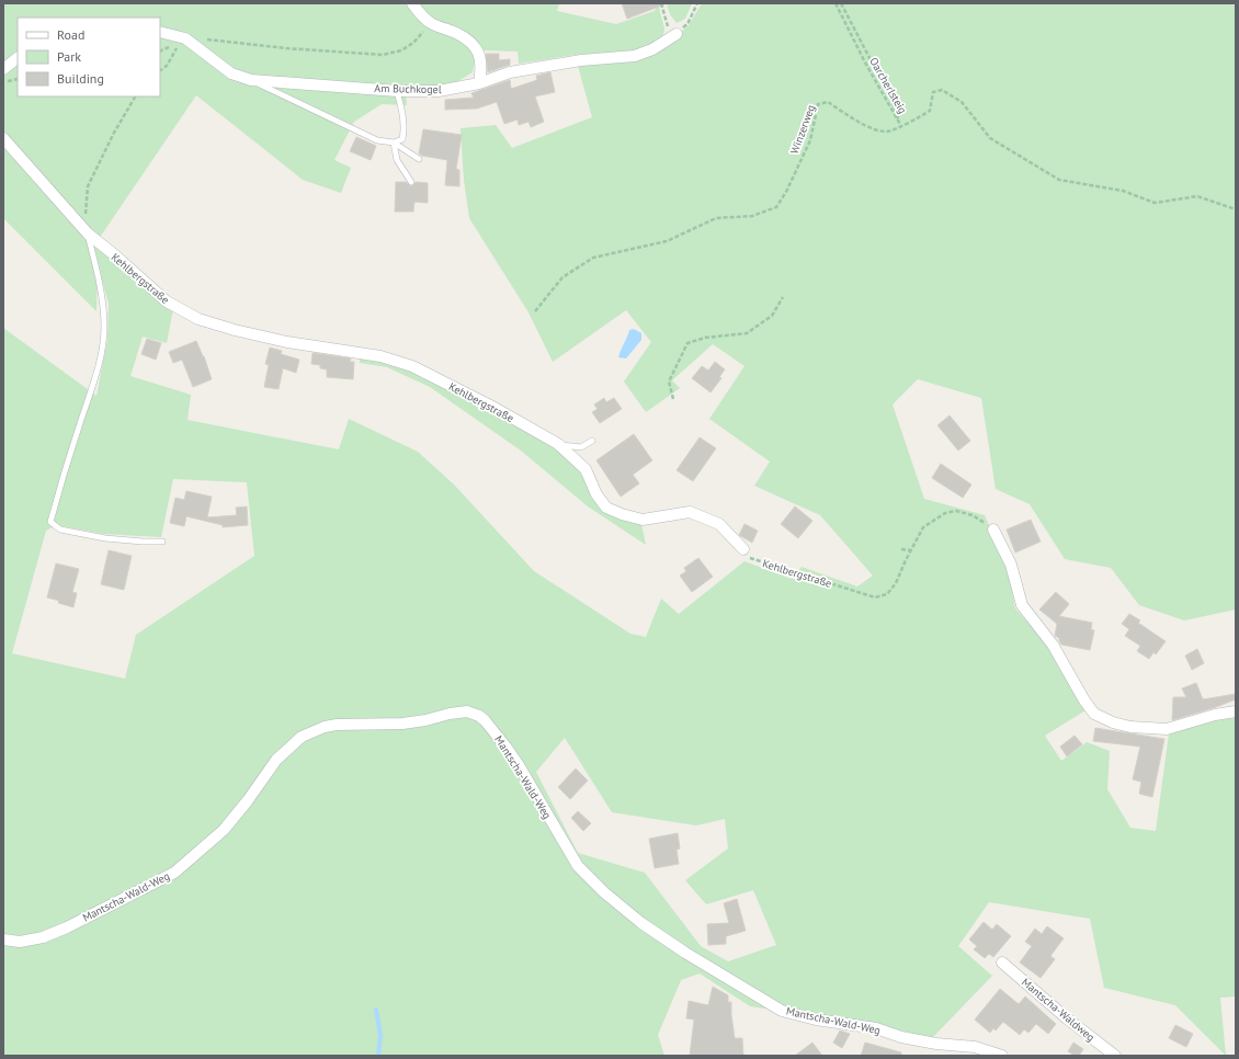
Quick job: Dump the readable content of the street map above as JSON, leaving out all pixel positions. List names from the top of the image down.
{
  "streets": {
    "street": [
      "Am Buchkogel",
      "Kehlbergstraße",
      "Mantscha-Wald-Weg",
      "Mantscha-Waldweg"
    ],
    "path": ["Oarcherlsteig", "Winzerweg"]
  },
  "crossings": [
    ["Oarcherlsteig", "Winzerweg"]
  ],
  "legend": ["Road", "Park", "Building"]
}
